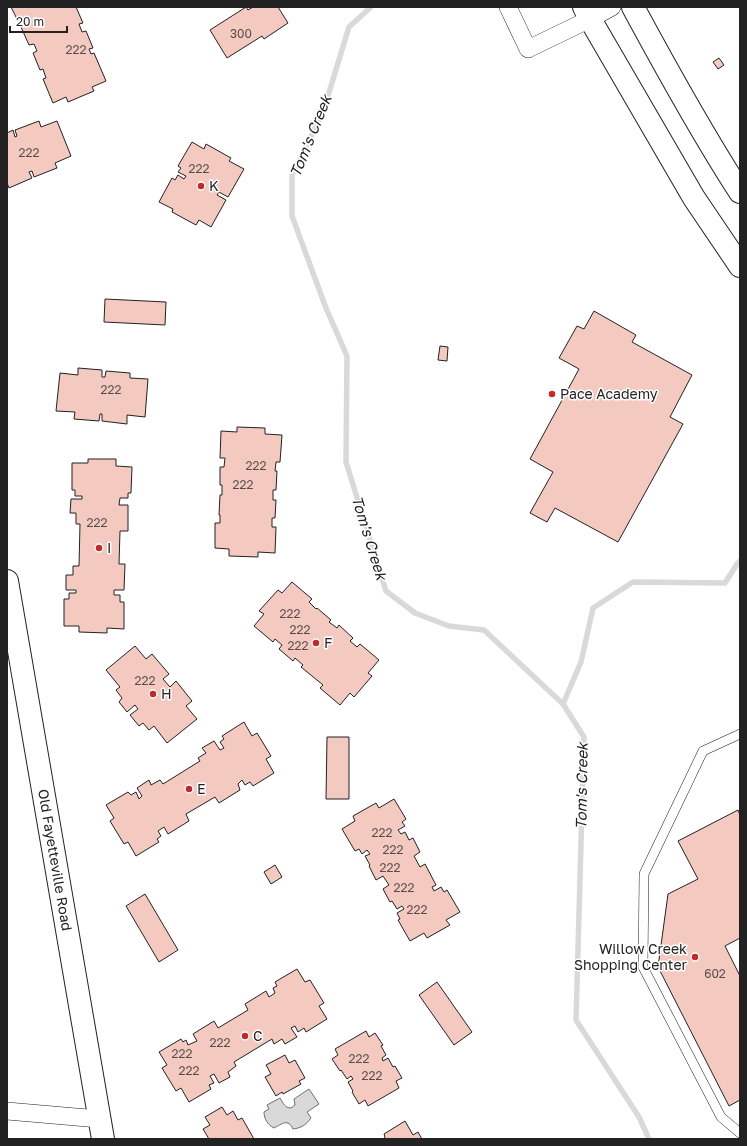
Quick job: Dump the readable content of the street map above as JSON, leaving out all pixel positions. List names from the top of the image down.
{
  "streets": {
    "main road": ["Old Fayetteville Road"]
  },
  "water": ["Tom's Creek"],
  "places": [
    "K",
    "Pace Academy",
    "I",
    "F",
    "H",
    "E",
    "Willow Creek Shopping Center",
    "C"
  ],
  "house_numbers": [
    "300",
    "222",
    "222",
    "222",
    "222",
    "222",
    "222",
    "222",
    "222",
    "222",
    "222",
    "222",
    "222",
    "222",
    "222",
    "222",
    "222",
    "602",
    "222",
    "222",
    "222",
    "222",
    "222"
  ],
  "scale_bar": "20 m"
}
